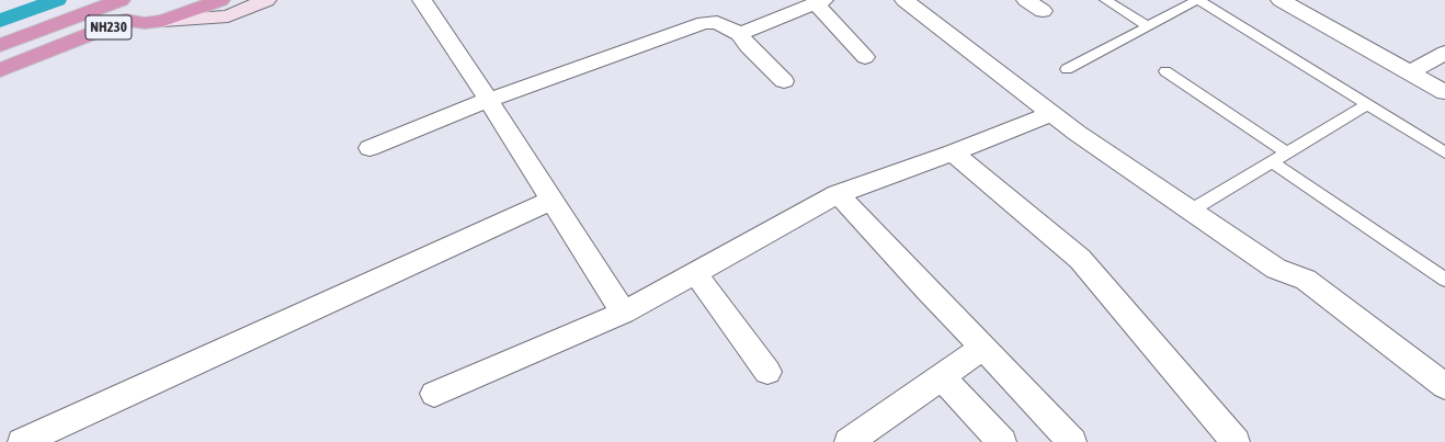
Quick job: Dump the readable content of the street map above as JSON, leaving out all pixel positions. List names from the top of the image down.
{
  "streets": {
    "highway": ["NH230"]
  }
}
